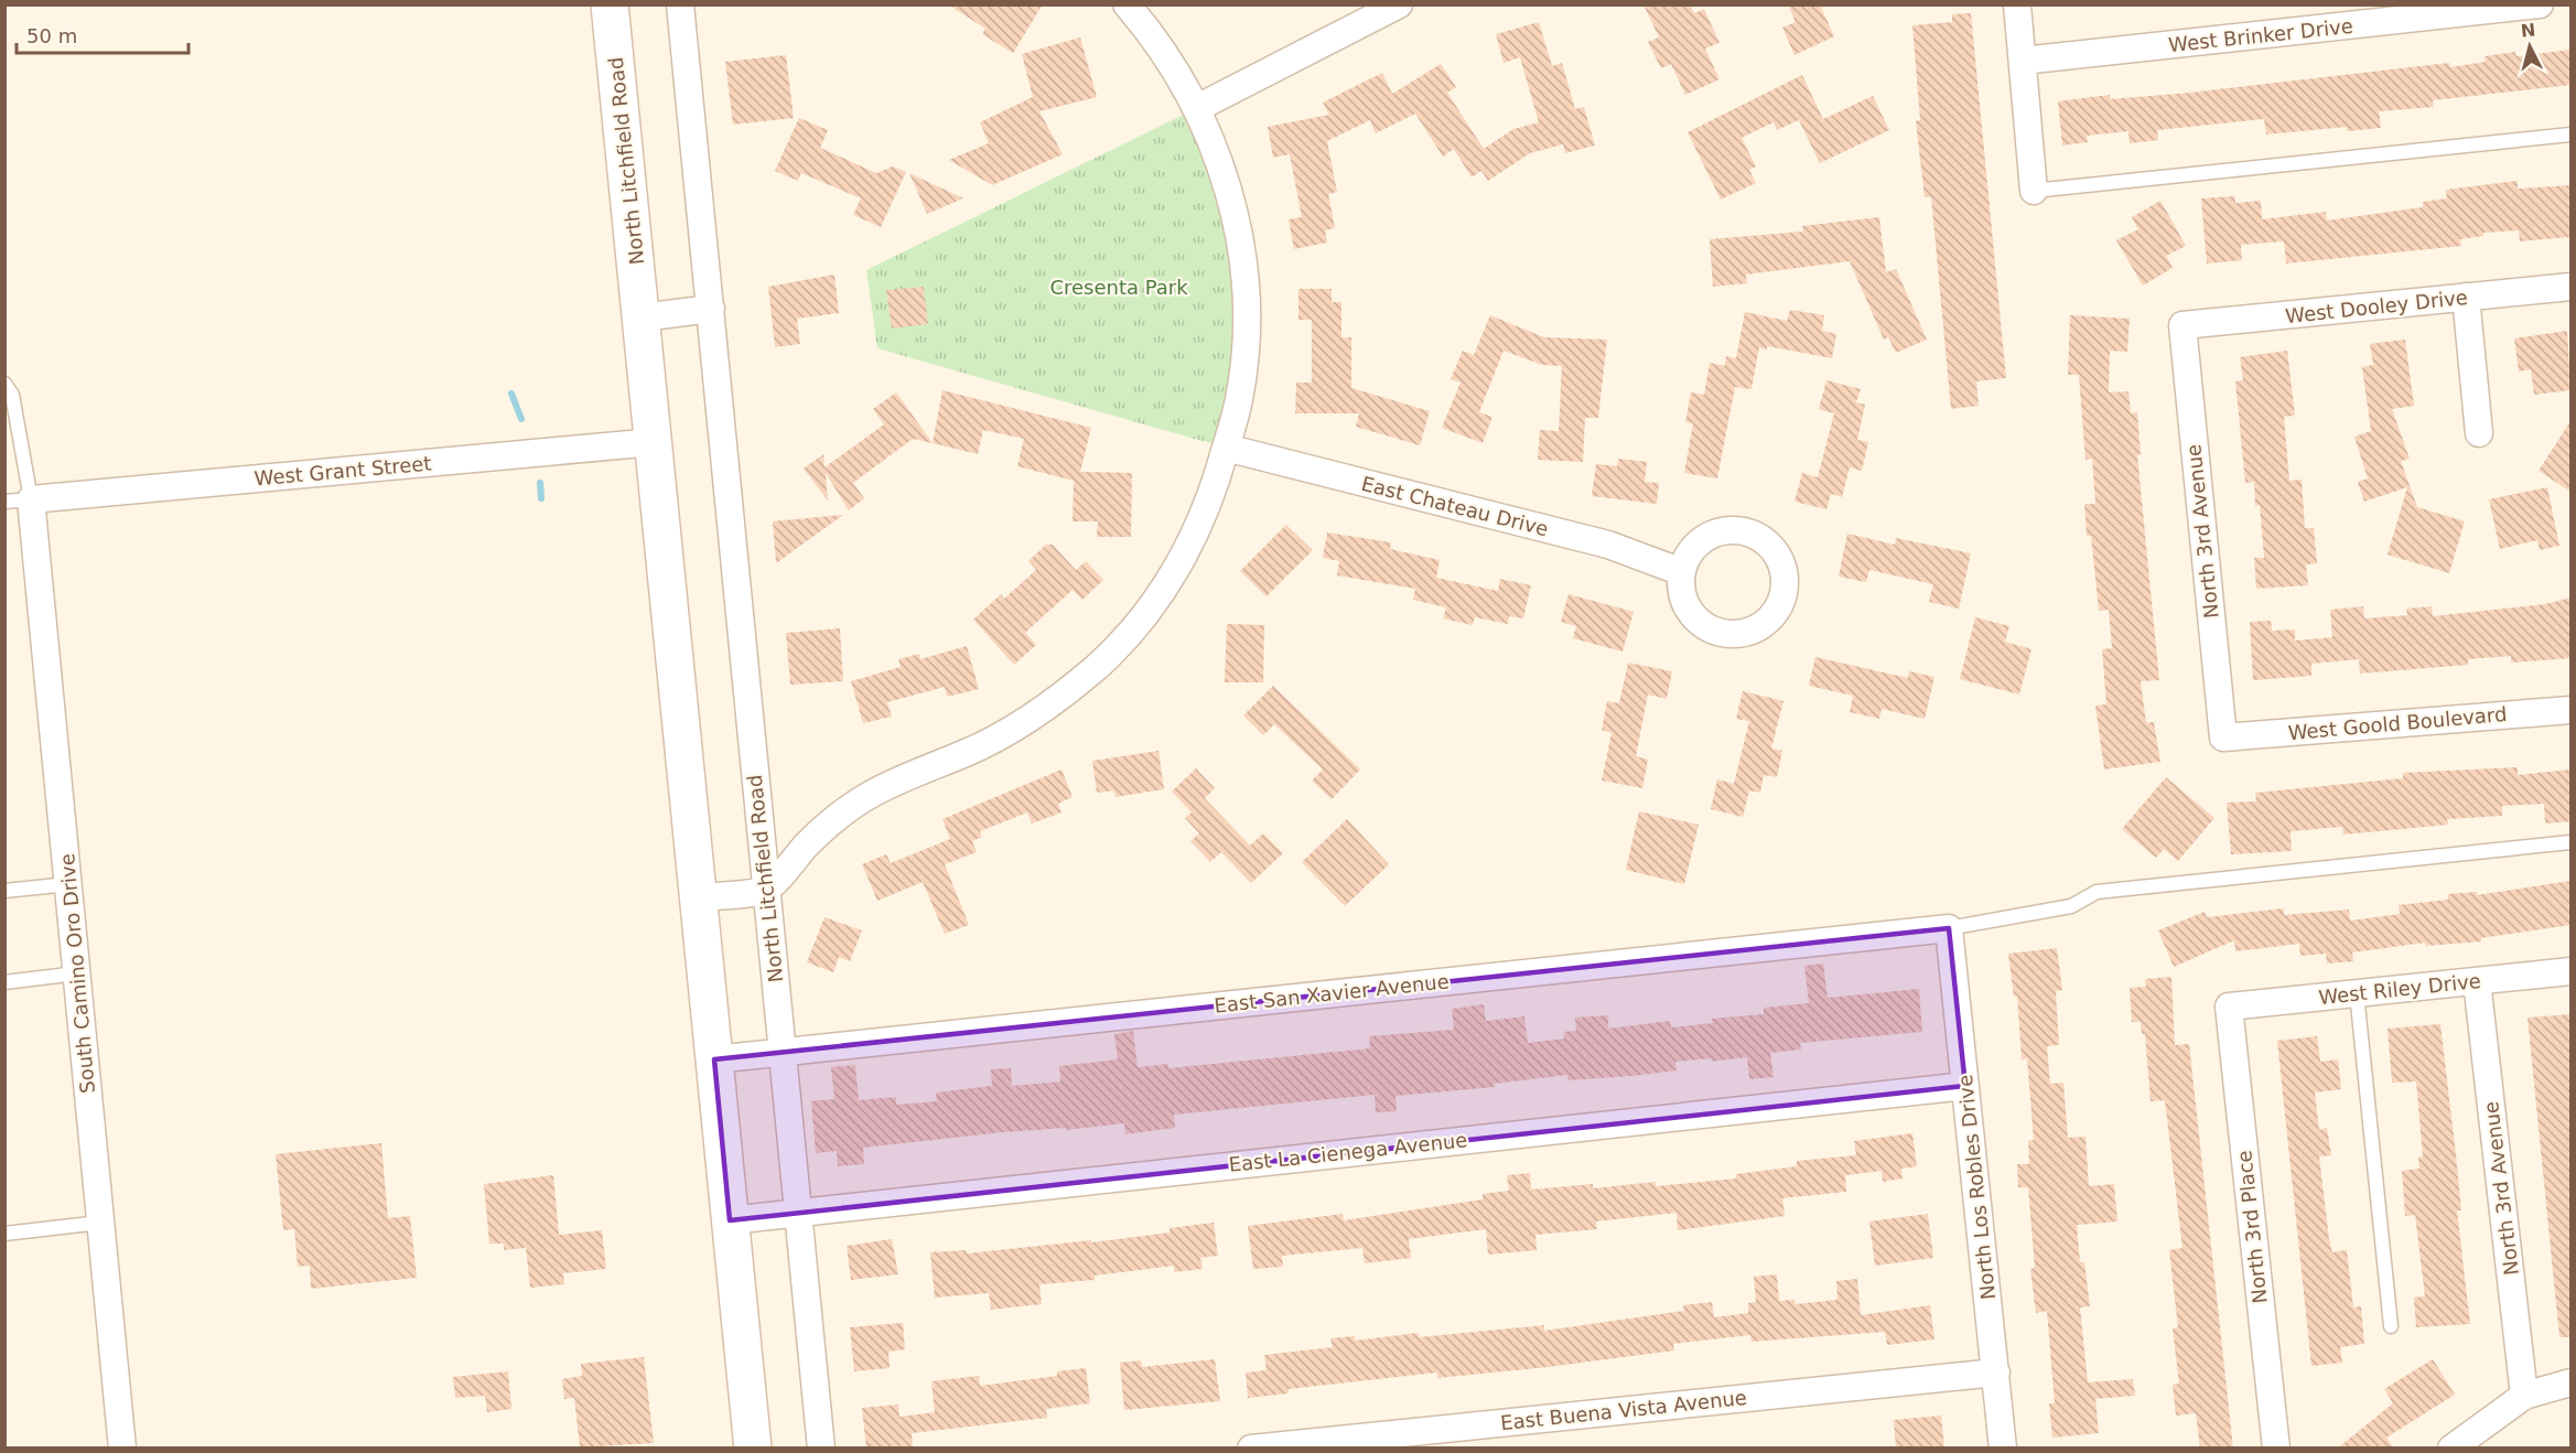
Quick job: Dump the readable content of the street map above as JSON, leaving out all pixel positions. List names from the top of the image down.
{
  "streets": {
    "main road": ["North Litchfield Road"],
    "street": [
      "West Brinker Drive",
      "West Dooley Drive",
      "West Grant Street",
      "East Chateau Drive",
      "North 3rd Avenue",
      "West Goold Boulevard",
      "South Camino Oro Drive",
      "West Riley Drive",
      "East San Xavier Avenue",
      "East La Cienega Avenue",
      "North Los Robles Drive",
      "North 3rd Place",
      "East Buena Vista Avenue"
    ]
  },
  "crossings": [
    ["North Litchfield Road", "West Grant Street"],
    ["North Litchfield Road", "East San Xavier Avenue"],
    ["North Litchfield Road", "East La Cienega Avenue"],
    ["West Dooley Drive", "North 3rd Avenue"],
    ["West Grant Street", "South Camino Oro Drive"],
    ["North 3rd Avenue", "West Goold Boulevard"],
    ["North 3rd Avenue", "West Riley Drive"],
    ["West Riley Drive", "North 3rd Place"],
    ["East San Xavier Avenue", "North Los Robles Drive"],
    ["East La Cienega Avenue", "North Los Robles Drive"],
    ["North Los Robles Drive", "East Buena Vista Avenue"]
  ],
  "parks": ["Cresenta Park"],
  "scale_bar": "50 m",
  "north": "top"
}
